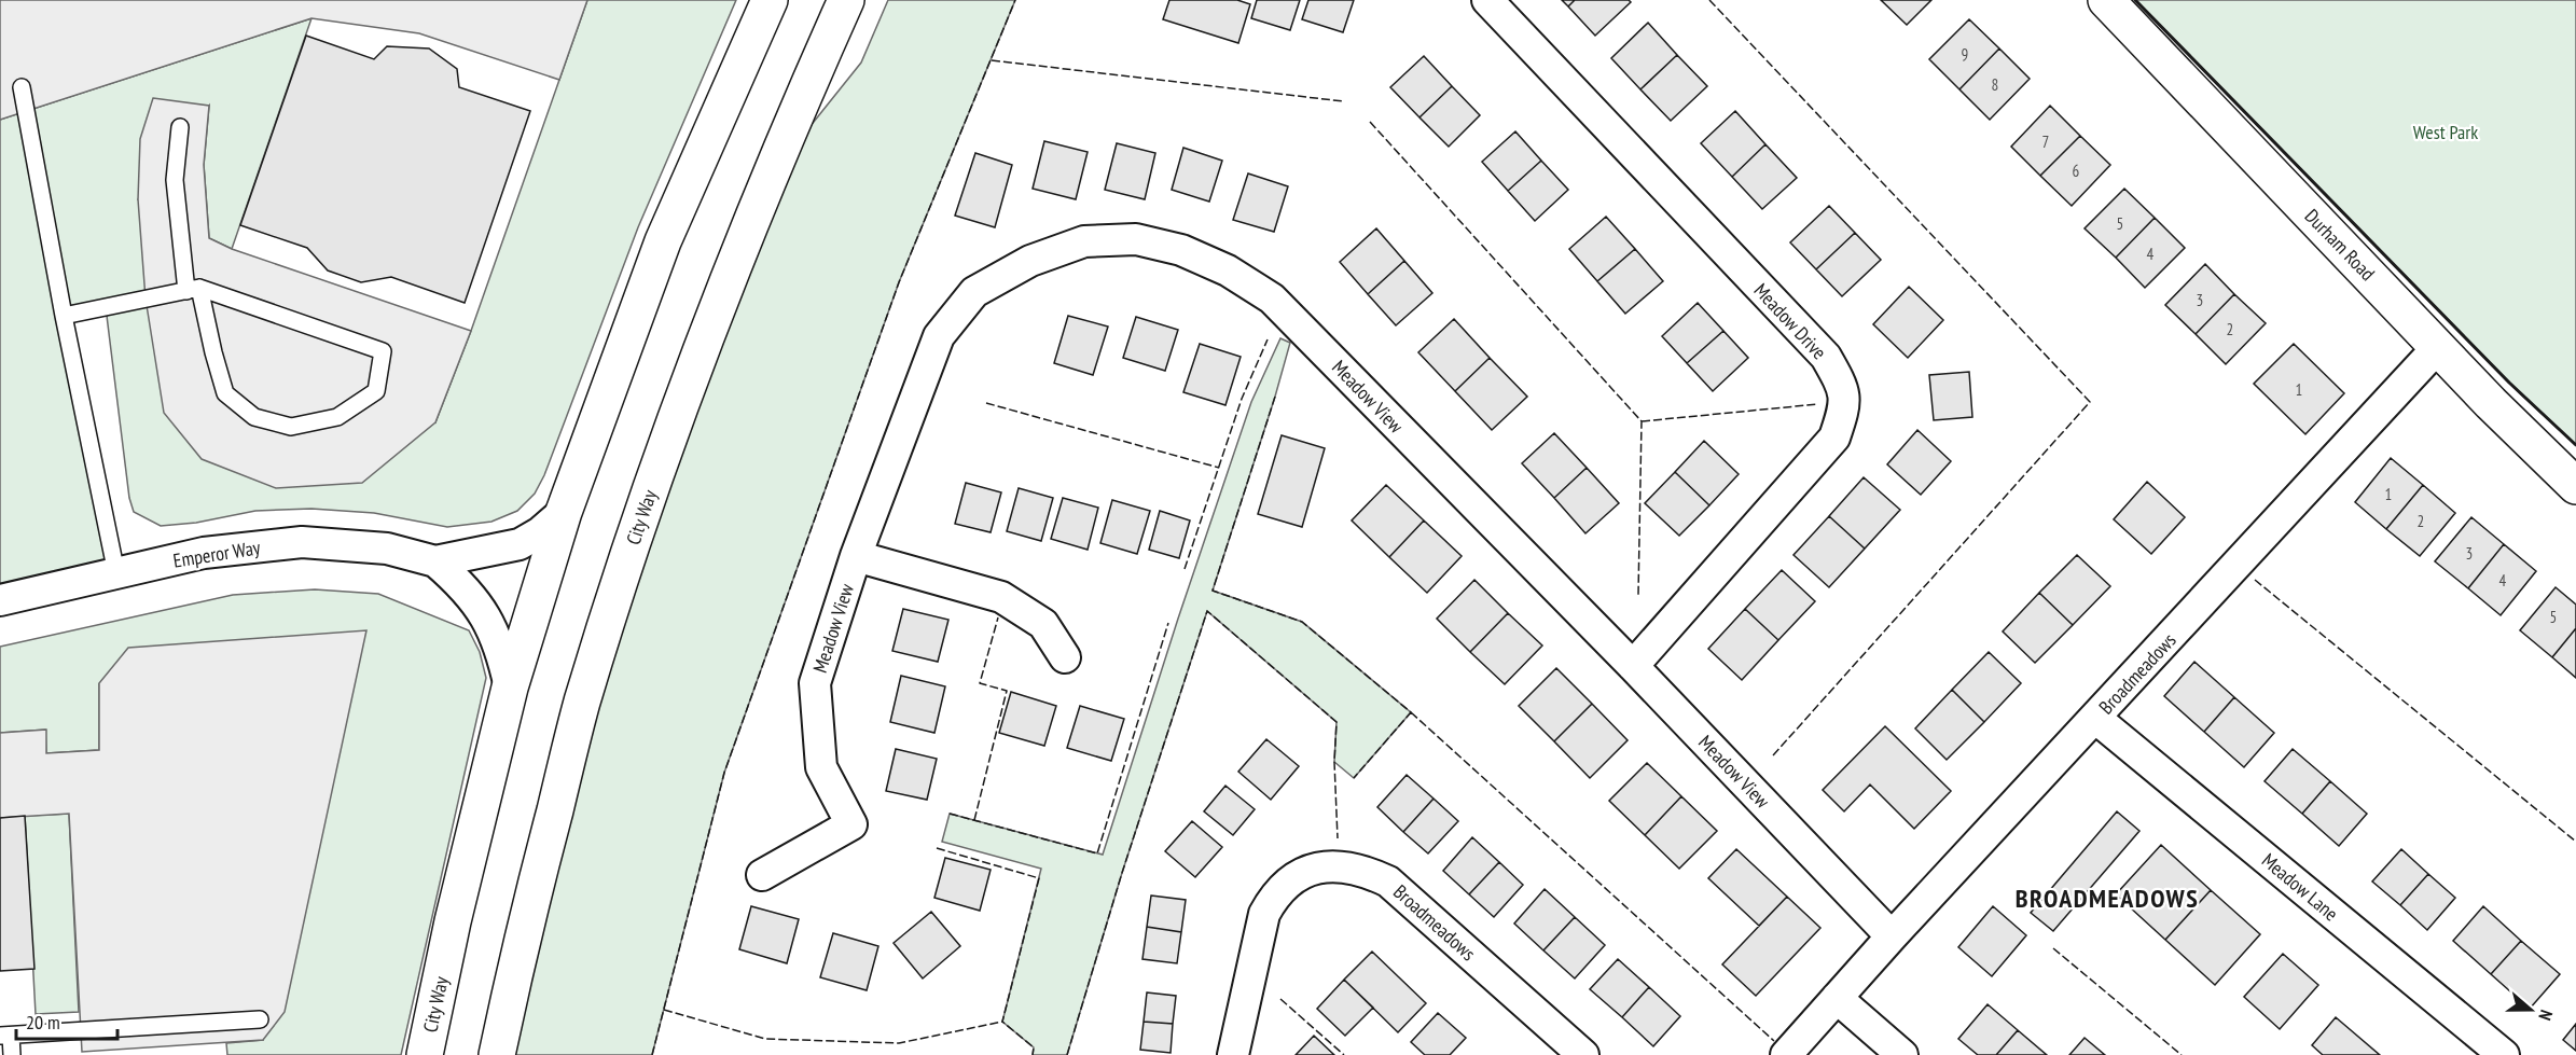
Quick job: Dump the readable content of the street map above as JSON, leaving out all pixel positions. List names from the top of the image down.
{
  "streets": {
    "main road": ["Durham Road", "City Way"],
    "street": [
      "Meadow Drive",
      "Meadow View",
      "Emperor Way",
      "Broadmeadows",
      "Meadow Lane"
    ]
  },
  "crossings": [
    ["Durham Road", "Broadmeadows"],
    ["Meadow Drive", "Meadow View"],
    ["Meadow View", "Broadmeadows"],
    ["City Way", "Emperor Way"],
    ["Broadmeadows", "Meadow Lane"]
  ],
  "districts": ["BROADMEADOWS"],
  "parks": ["West Park"],
  "house_numbers": [
    "9",
    "8",
    "7",
    "6",
    "5",
    "4",
    "3",
    "2",
    "1",
    "1",
    "2",
    "3",
    "4",
    "5"
  ],
  "scale_bar": "20 m",
  "north": "right"
}
